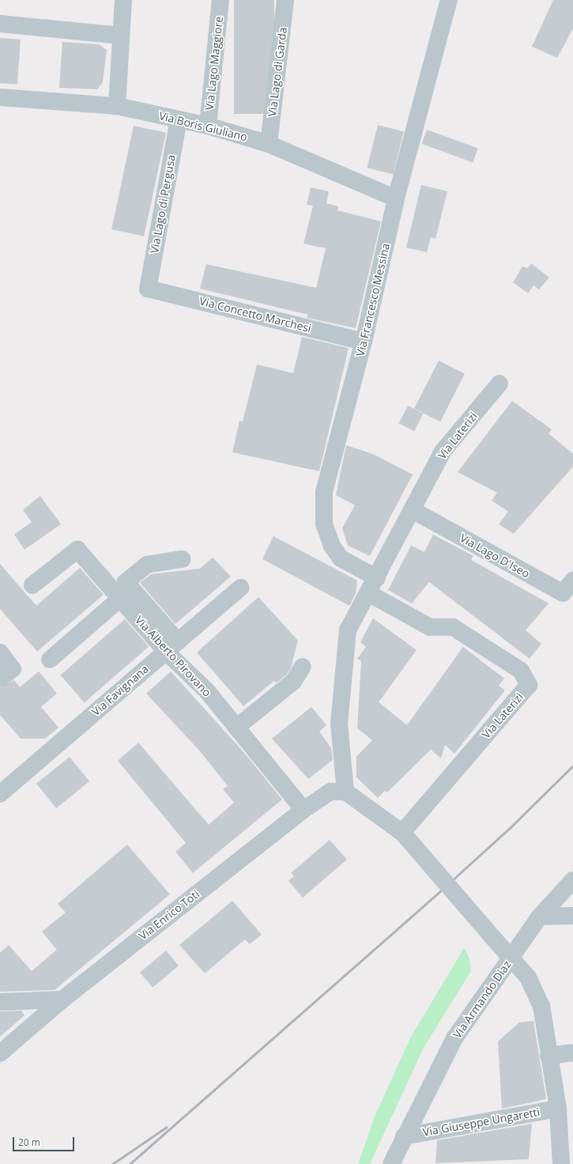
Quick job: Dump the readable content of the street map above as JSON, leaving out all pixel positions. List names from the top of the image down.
{
  "streets": {
    "street": [
      "Via Lago Maggiore",
      "Via Lago di Garda",
      "Via Boris Giuliano",
      "Via Lago di Pergusa",
      "Via Francesco Messina",
      "Via Concetto Marchesi",
      "Via Laterizi",
      "Via Lago D'Iseo",
      "Via Alberto Pirovano",
      "Via Favignana",
      "Via Enrico Toti",
      "Via Armando Diaz",
      "Via Giuseppe Ungaretti"
    ]
  },
  "crossings": [
    ["Via Lago Maggiore", "Via Boris Giuliano"],
    ["Via Lago di Garda", "Via Boris Giuliano"],
    ["Via Boris Giuliano", "Via Lago di Pergusa"],
    ["Via Boris Giuliano", "Via Francesco Messina"],
    ["Via Lago di Pergusa", "Via Concetto Marchesi"],
    ["Via Francesco Messina", "Via Concetto Marchesi"],
    ["Via Francesco Messina", "Via Laterizi"],
    ["Via Laterizi", "Via Lago D'Iseo"],
    ["Via Laterizi", "Via Enrico Toti"],
    ["Via Alberto Pirovano", "Via Favignana"],
    ["Via Alberto Pirovano", "Via Enrico Toti"],
    ["Via Armando Diaz", "Via Giuseppe Ungaretti"]
  ],
  "scale_bar": "20 m"
}
